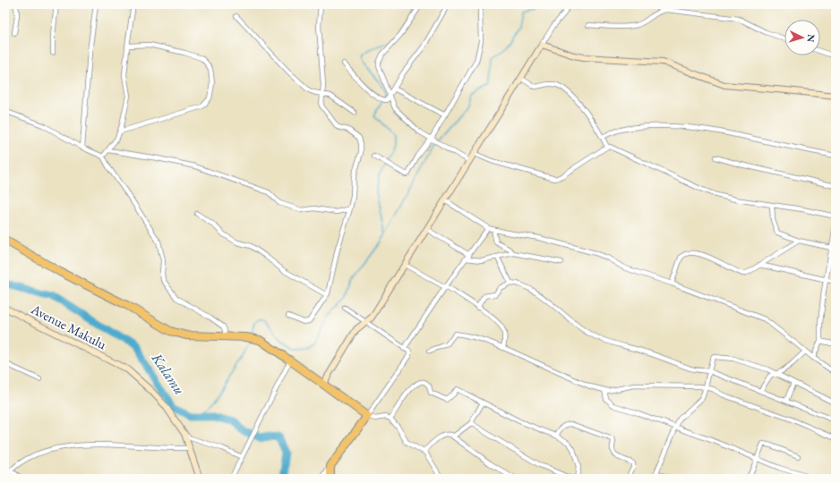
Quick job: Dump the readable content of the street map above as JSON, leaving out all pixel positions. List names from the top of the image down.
{
  "streets": {
    "street": ["Avenue Makulu"]
  },
  "water": ["Kalamu"],
  "north": "right"
}
